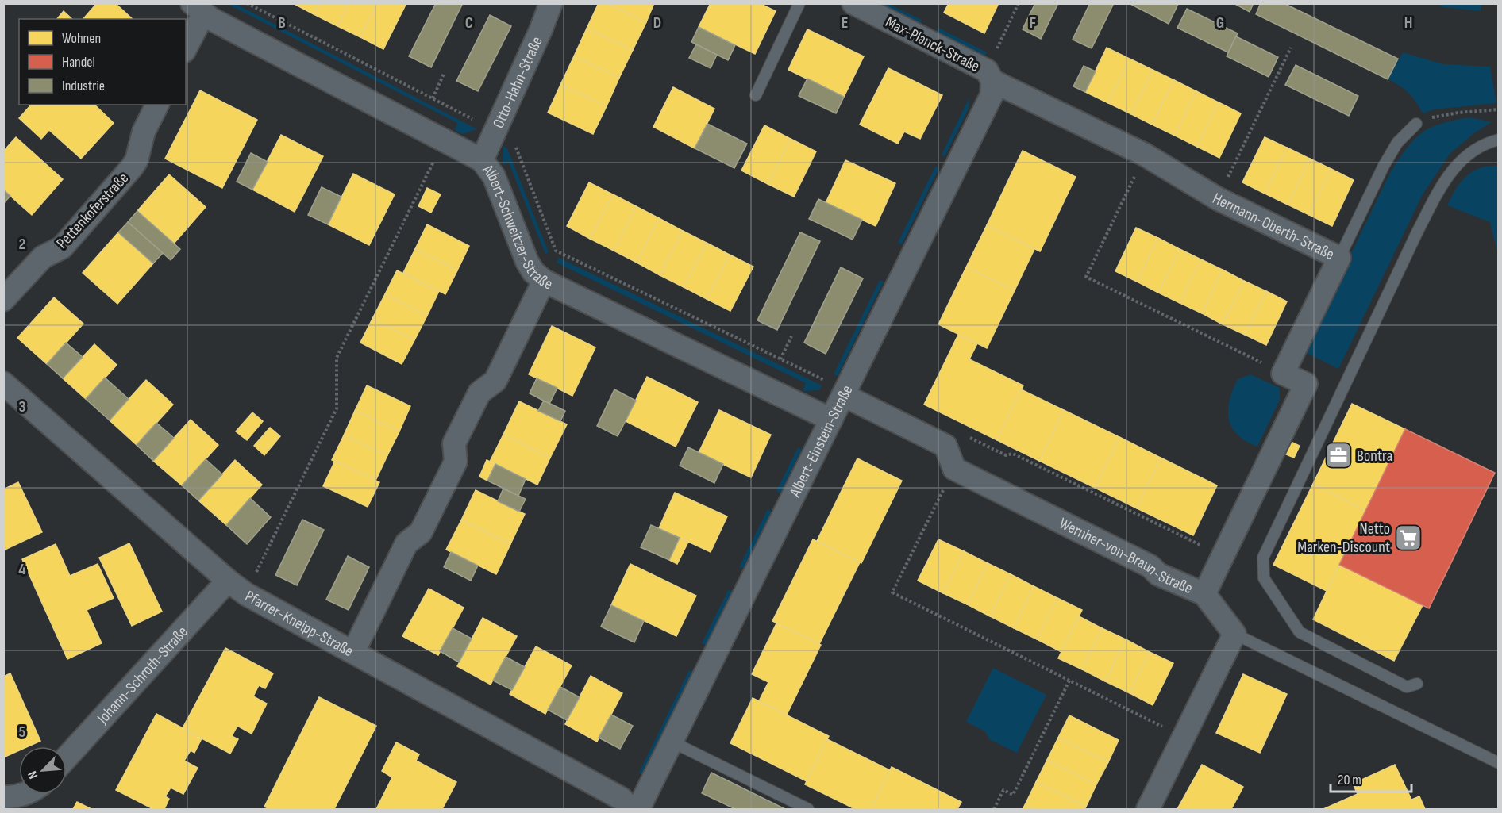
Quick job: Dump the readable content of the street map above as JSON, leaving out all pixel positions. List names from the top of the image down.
{
  "streets": {
    "street": [
      "Max-Planck-Straße",
      "Otto-Hahn-Straße",
      "Pettenkoferstraße",
      "Albert-Schweitzer-Straße",
      "Hermann-Oberth-Straße",
      "Albert-Einstein-Straße",
      "Wernher-von-Braun-Straße",
      "Pfarrer-Kneipp-Straße",
      "Johann-Schroth-Straße"
    ]
  },
  "crossings": [
    ["Max-Planck-Straße", "Hermann-Oberth-Straße"],
    ["Max-Planck-Straße", "Albert-Einstein-Straße"],
    ["Otto-Hahn-Straße", "Albert-Schweitzer-Straße"],
    ["Albert-Schweitzer-Straße", "Albert-Einstein-Straße"],
    ["Hermann-Oberth-Straße", "Albert-Einstein-Straße"],
    ["Pfarrer-Kneipp-Straße", "Johann-Schroth-Straße"]
  ],
  "places": {
    "office": ["Bontra"],
    "supermarket": ["Netto Marken-Discount"]
  },
  "legend": ["Wohnen", "Handel", "Industrie"],
  "scale_bar": "20 m",
  "north": "bottom left",
  "grid": {
    "columns": [
      "B",
      "C",
      "D",
      "E",
      "F",
      "G",
      "H"
    ],
    "rows": [
      "2",
      "3",
      "4",
      "5"
    ]
  }
}
